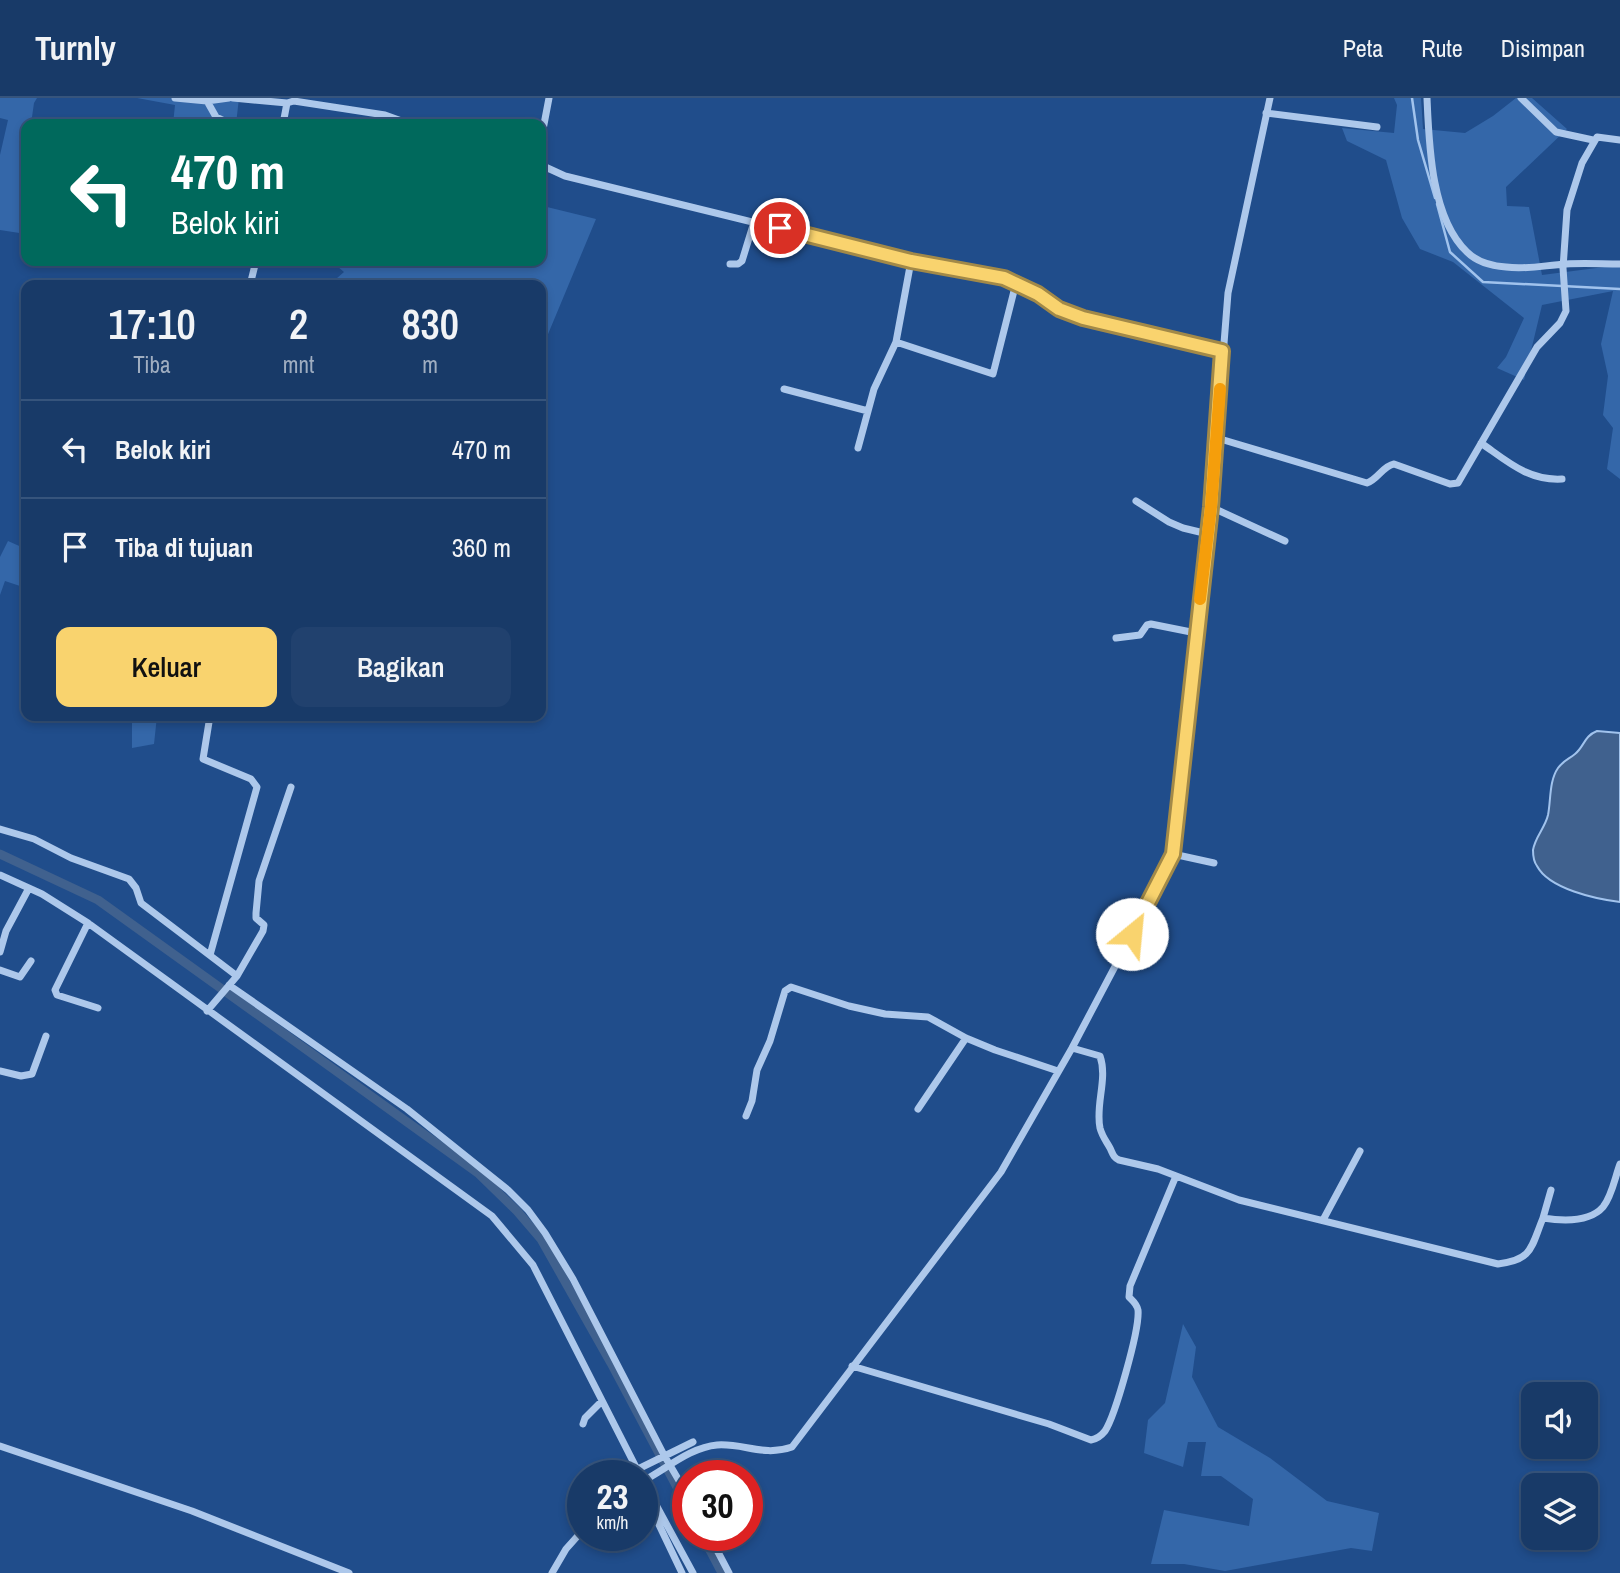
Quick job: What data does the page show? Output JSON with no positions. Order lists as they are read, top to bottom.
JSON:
{
  "page": {
    "header": "Turnly",
    "nav": ["Peta", "Rute", "Disimpan"],
    "turn": ["470 m", "Belok kiri"],
    "eta": [
      "17:10",
      "Tiba",
      "2",
      "mnt",
      "830",
      "m"
    ],
    "list": [
      {
        "name": "Belok kiri",
        "value": "470 m"
      },
      {
        "name": "Tiba di tujuan",
        "value": "360 m"
      }
    ],
    "buttons": ["Keluar", "Bagikan"],
    "speed": "23 km/h",
    "limit": "30"
  }
}
